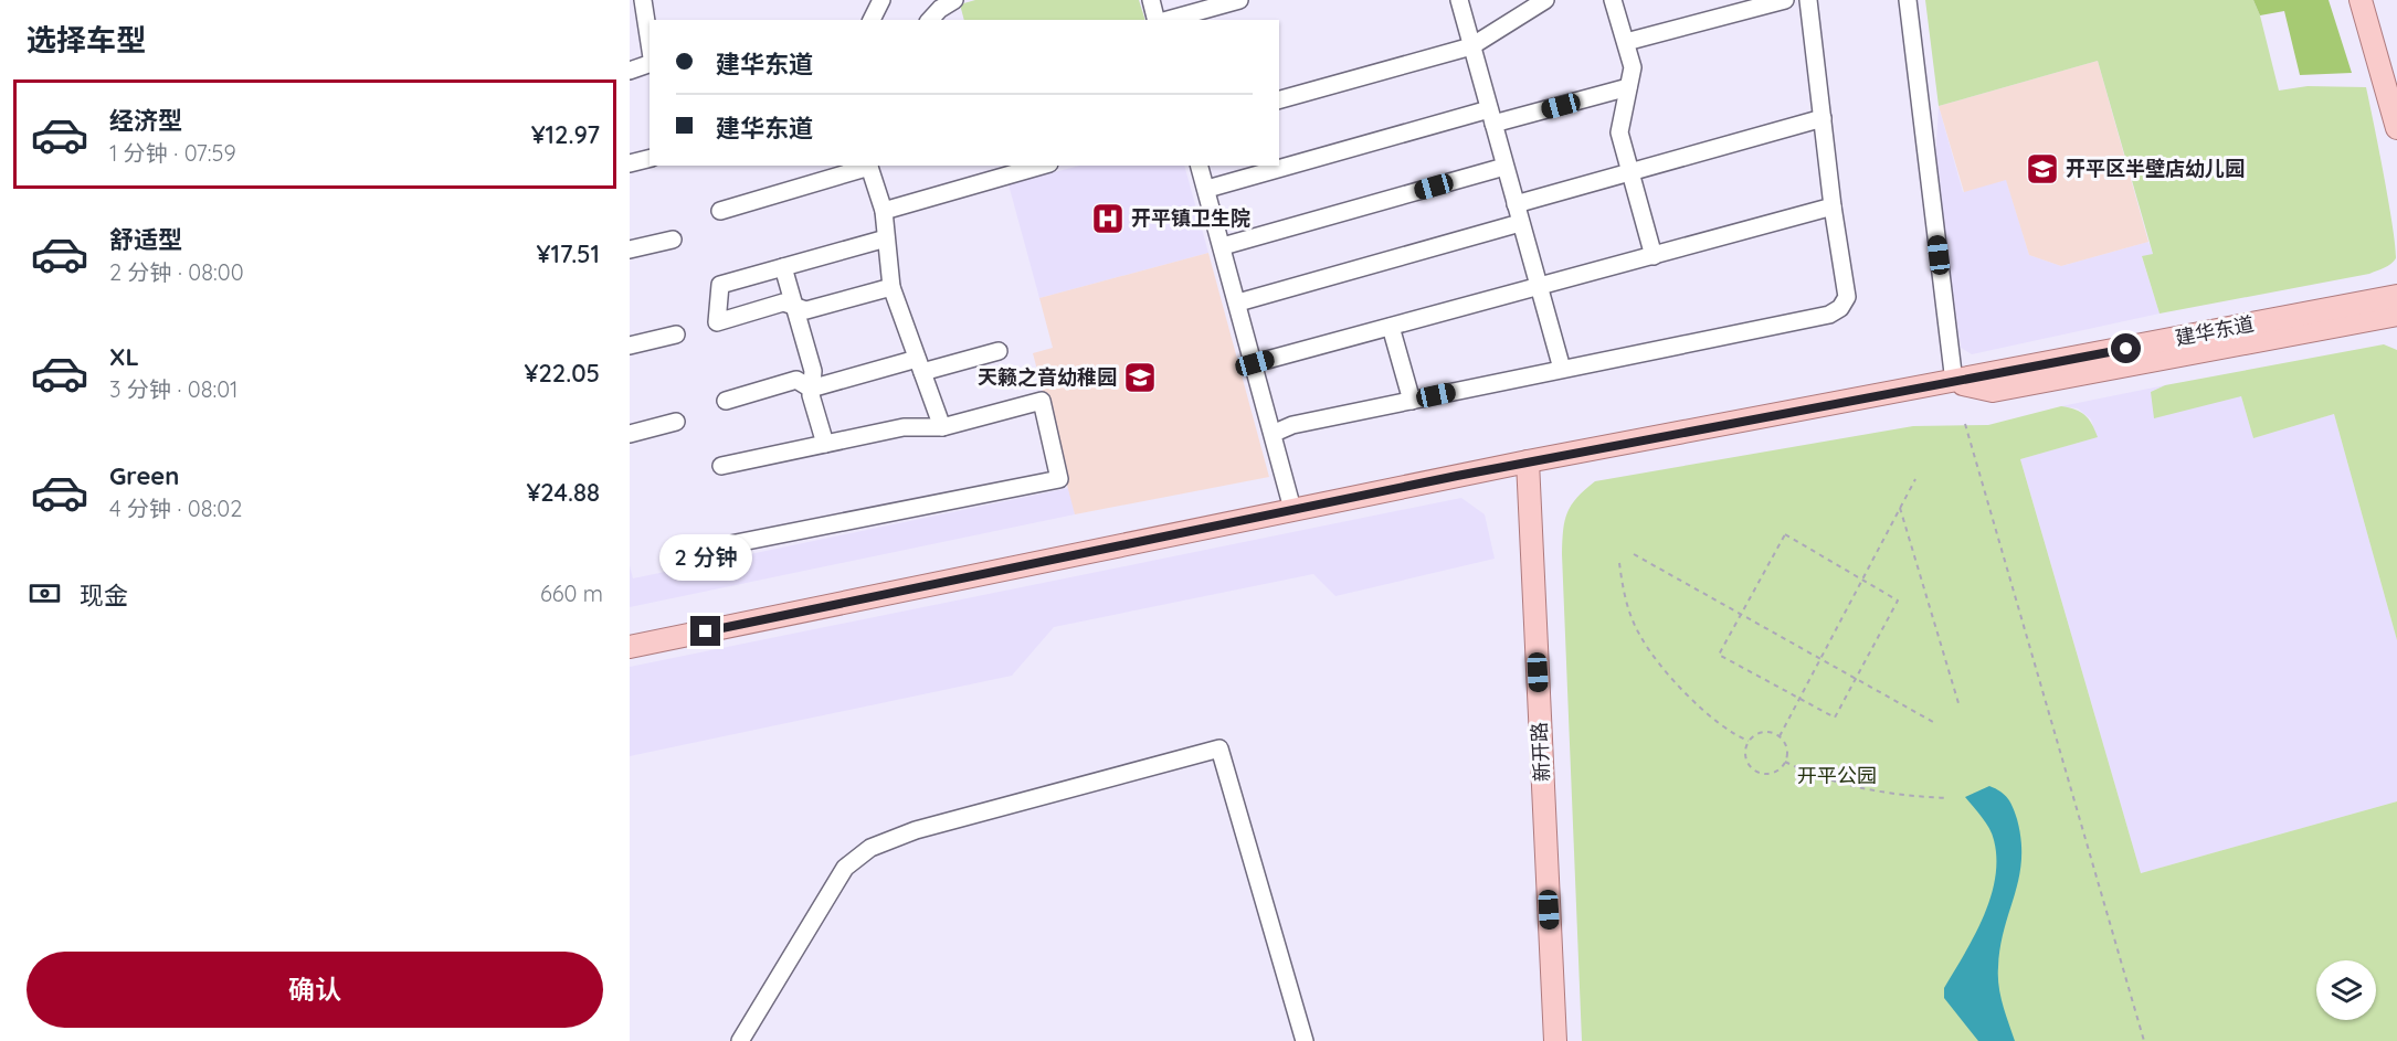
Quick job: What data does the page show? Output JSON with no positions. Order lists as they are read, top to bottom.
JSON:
{
  "streets": {
    "main road": ["建华东道", "新开路"]
  },
  "crossings": [
    ["建华东道", "新开路"]
  ],
  "parks": ["开平公园"],
  "places": {
    "school or university": ["开平区半壁店幼儿园", "天籁之音幼稚园"],
    "hospital": ["开平镇卫生院"]
  },
  "page": {
    "heading": "选择车型",
    "banner": ["建华东道", "建华东道"],
    "list": [
      {
        "name": "经济型",
        "note": "1 分钟 · 07:59",
        "value": "¥12.97"
      },
      {
        "name": "舒适型",
        "note": "2 分钟 · 08:00",
        "value": "¥17.51"
      },
      {
        "name": "XL",
        "note": "3 分钟 · 08:01",
        "value": "¥22.05"
      },
      {
        "name": "Green",
        "note": "4 分钟 · 08:02",
        "value": "¥24.88"
      }
    ],
    "bubble": "2 分钟",
    "pay": ["现金", "660 m"],
    "buttons": "确认"
  }
}
